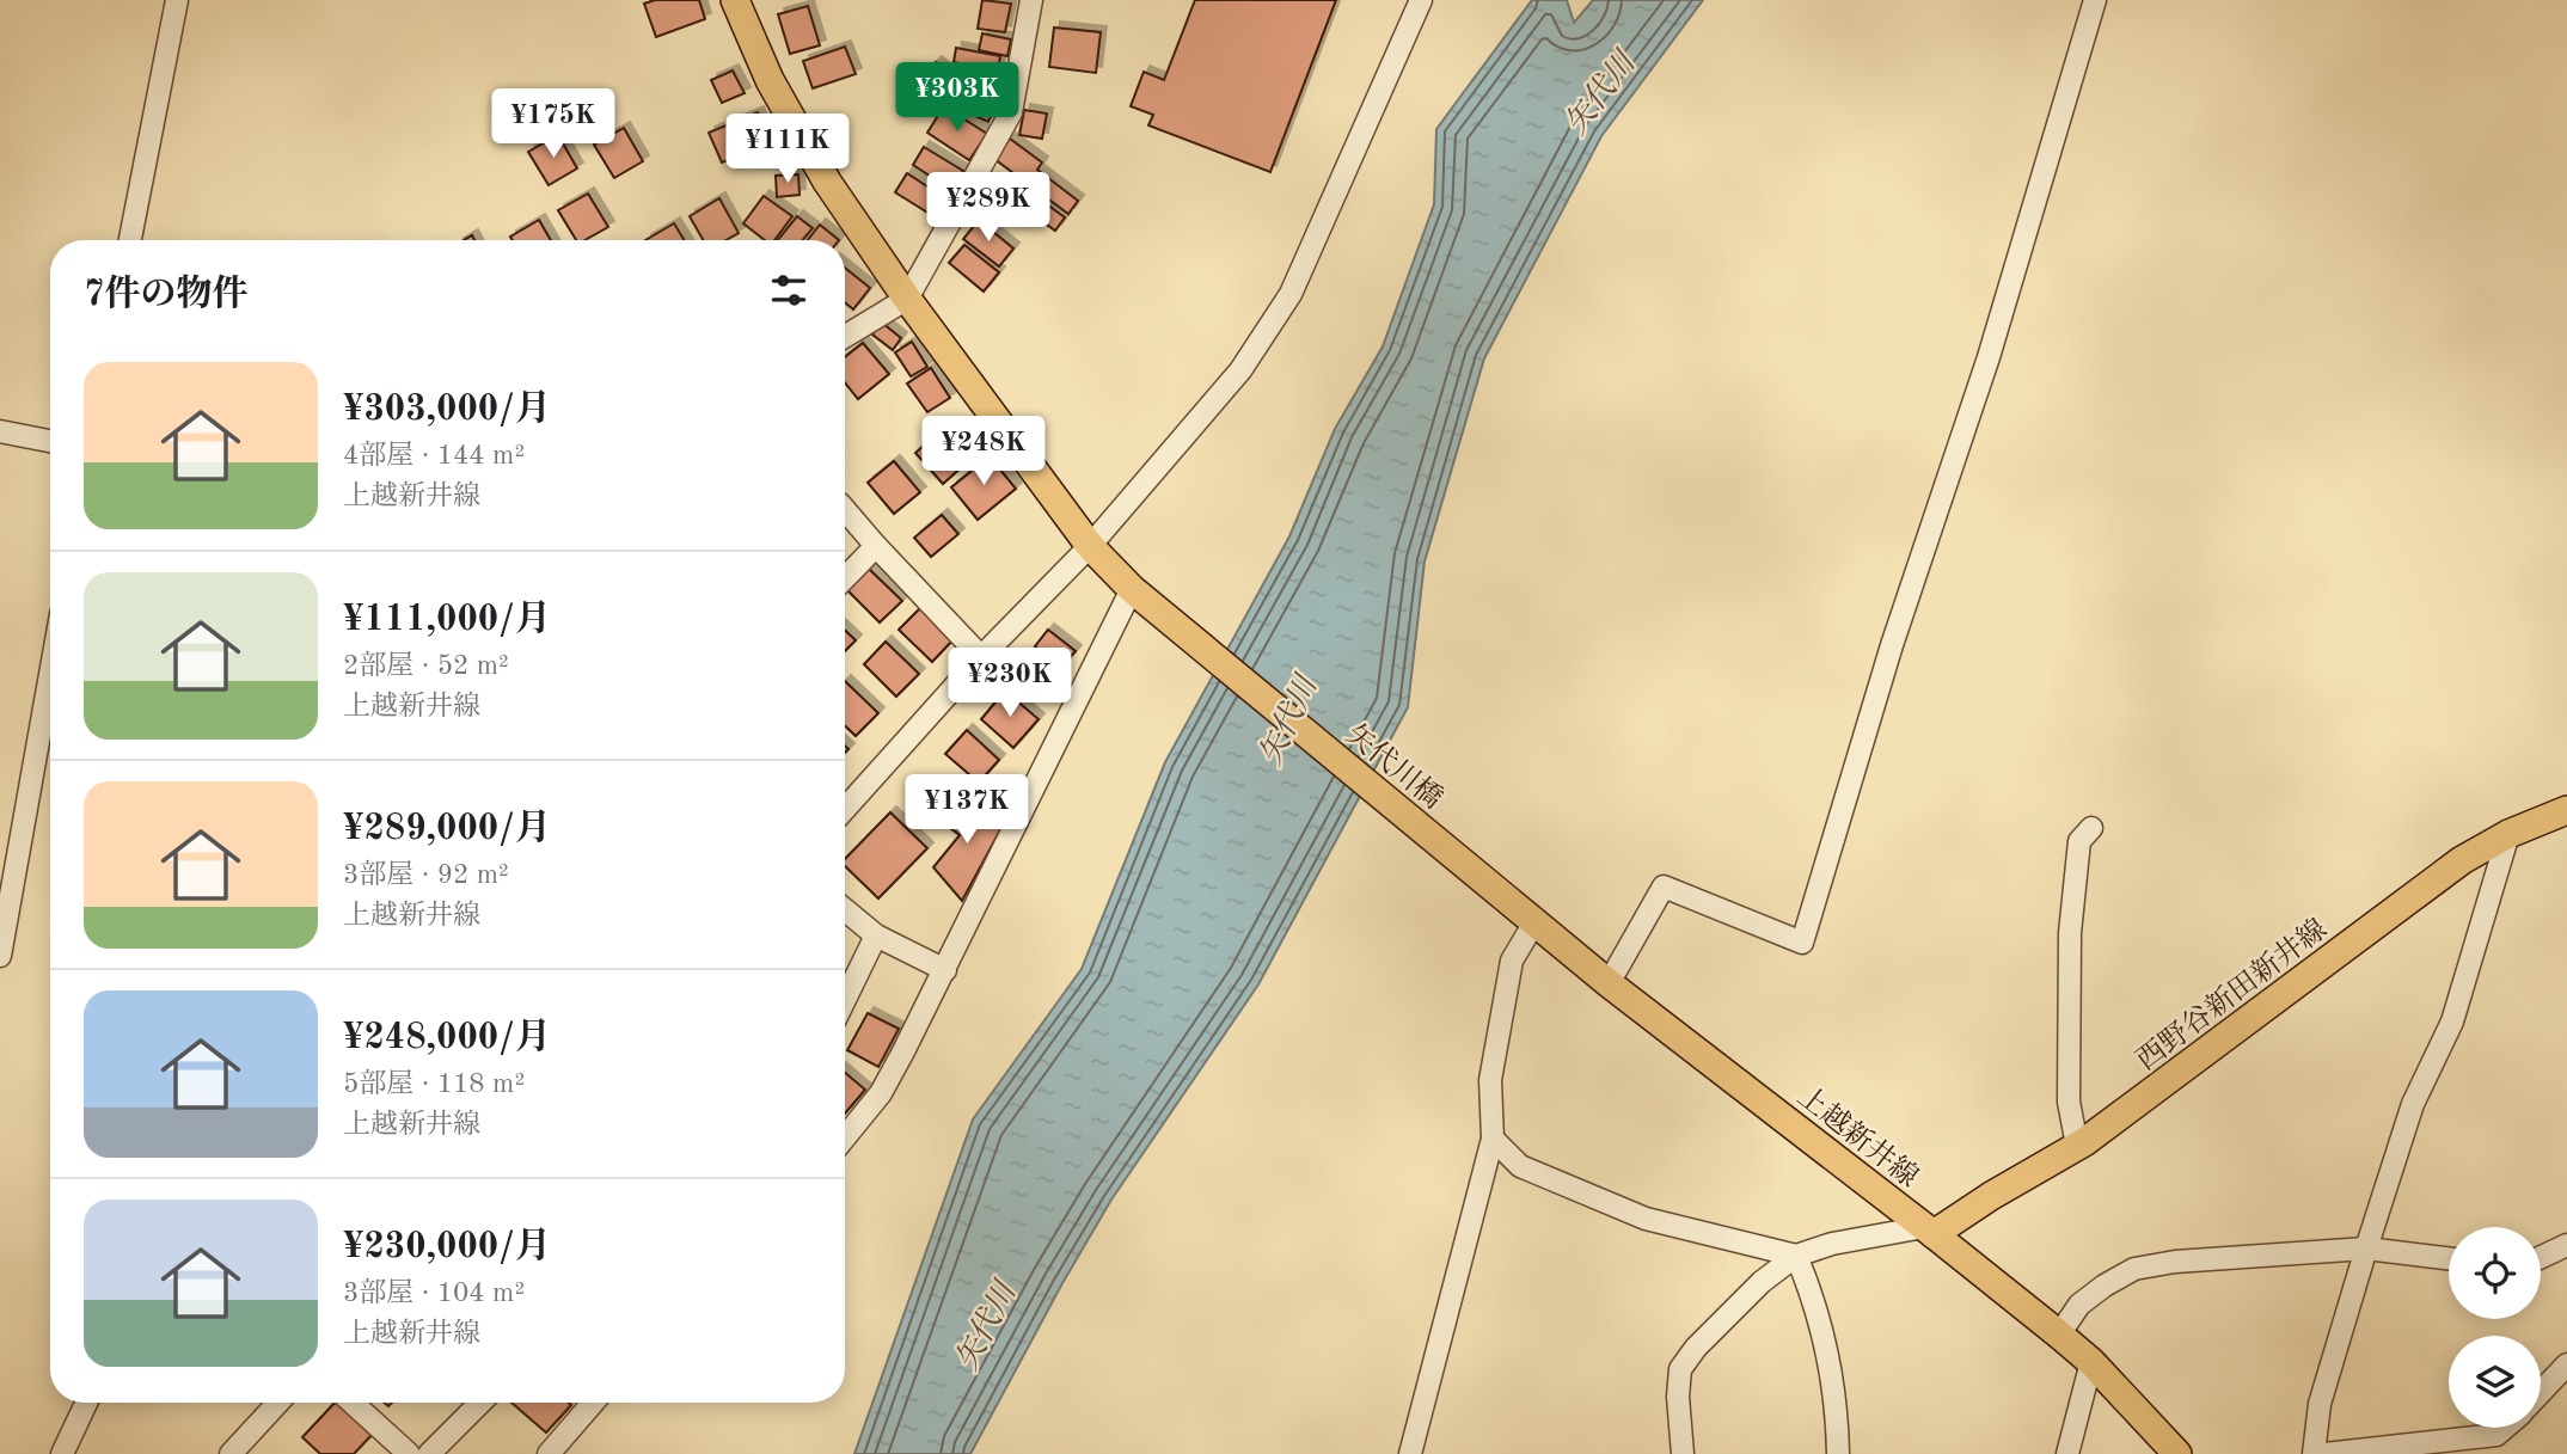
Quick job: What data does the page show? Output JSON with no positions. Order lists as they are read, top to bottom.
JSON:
{
  "streets": {
    "main road": ["矢代川橋", "西野谷新田新井線", "上越新井線"]
  },
  "crossings": [
    ["矢代川橋", "上越新井線"],
    ["西野谷新田新井線", "上越新井線"]
  ],
  "water": ["矢代川"],
  "page": {
    "price": [
      "¥303K",
      "¥175K",
      "¥111K",
      "¥289K",
      "¥248K",
      "¥230K",
      "¥137K"
    ],
    "heading": "7件の物件",
    "list": [
      {
        "name": "¥303,000/月",
        "note": "4部屋 · 144 m² · 上越新井線"
      },
      {
        "name": "¥111,000/月",
        "note": "2部屋 · 52 m² · 上越新井線"
      },
      {
        "name": "¥289,000/月",
        "note": "3部屋 · 92 m² · 上越新井線"
      },
      {
        "name": "¥248,000/月",
        "note": "5部屋 · 118 m² · 上越新井線"
      },
      {
        "name": "¥230,000/月",
        "note": "3部屋 · 104 m² · 上越新井線"
      }
    ]
  }
}
